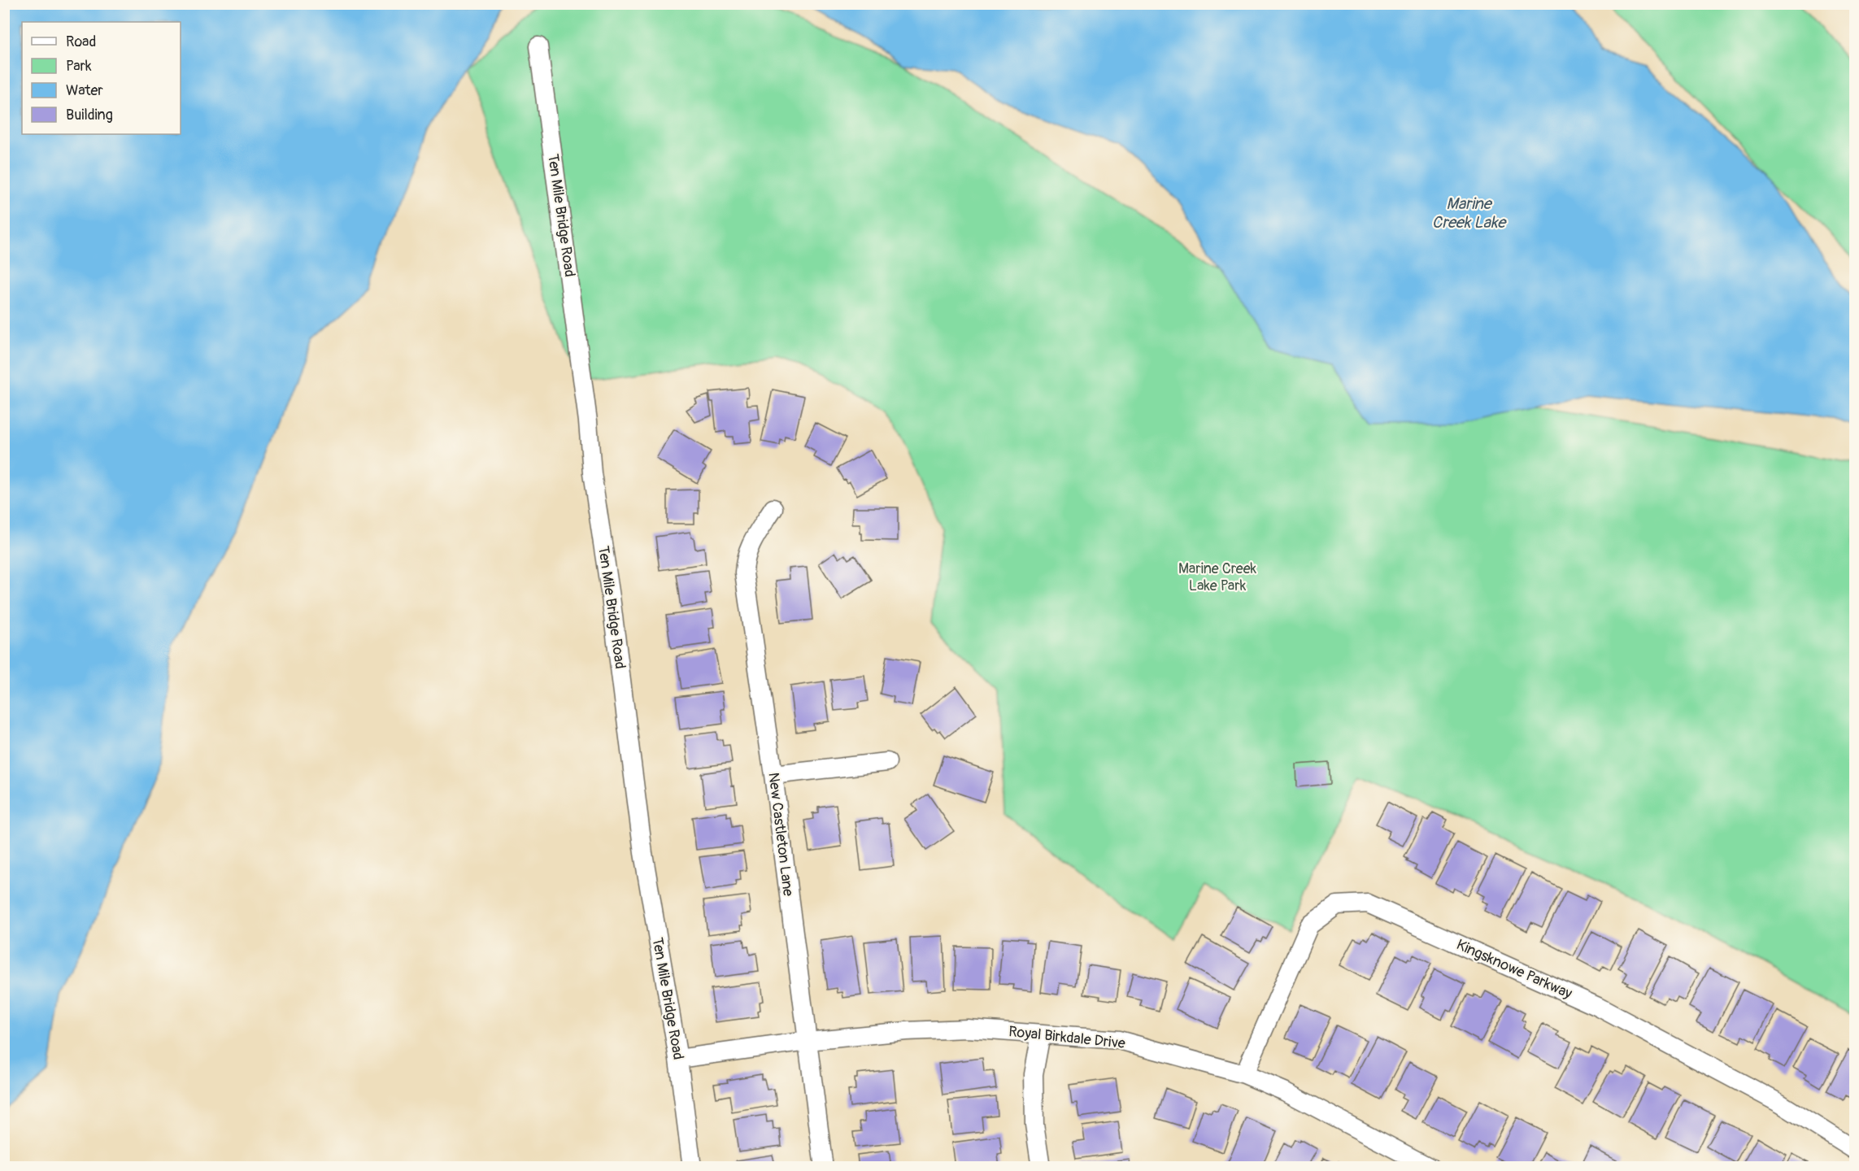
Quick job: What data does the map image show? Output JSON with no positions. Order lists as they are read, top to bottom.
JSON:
{
  "streets": {
    "street": [
      "Ten Mile Bridge Road",
      "New Castleton Lane",
      "Kingsknowe Parkway",
      "Royal Birkdale Drive"
    ]
  },
  "crossings": [
    ["Ten Mile Bridge Road", "Royal Birkdale Drive"],
    ["New Castleton Lane", "Royal Birkdale Drive"],
    ["Kingsknowe Parkway", "Royal Birkdale Drive"]
  ],
  "water": ["Marine Creek Lake"],
  "parks": ["Marine Creek Lake Park"],
  "legend": [
    "Road",
    "Park",
    "Water",
    "Building"
  ]
}
